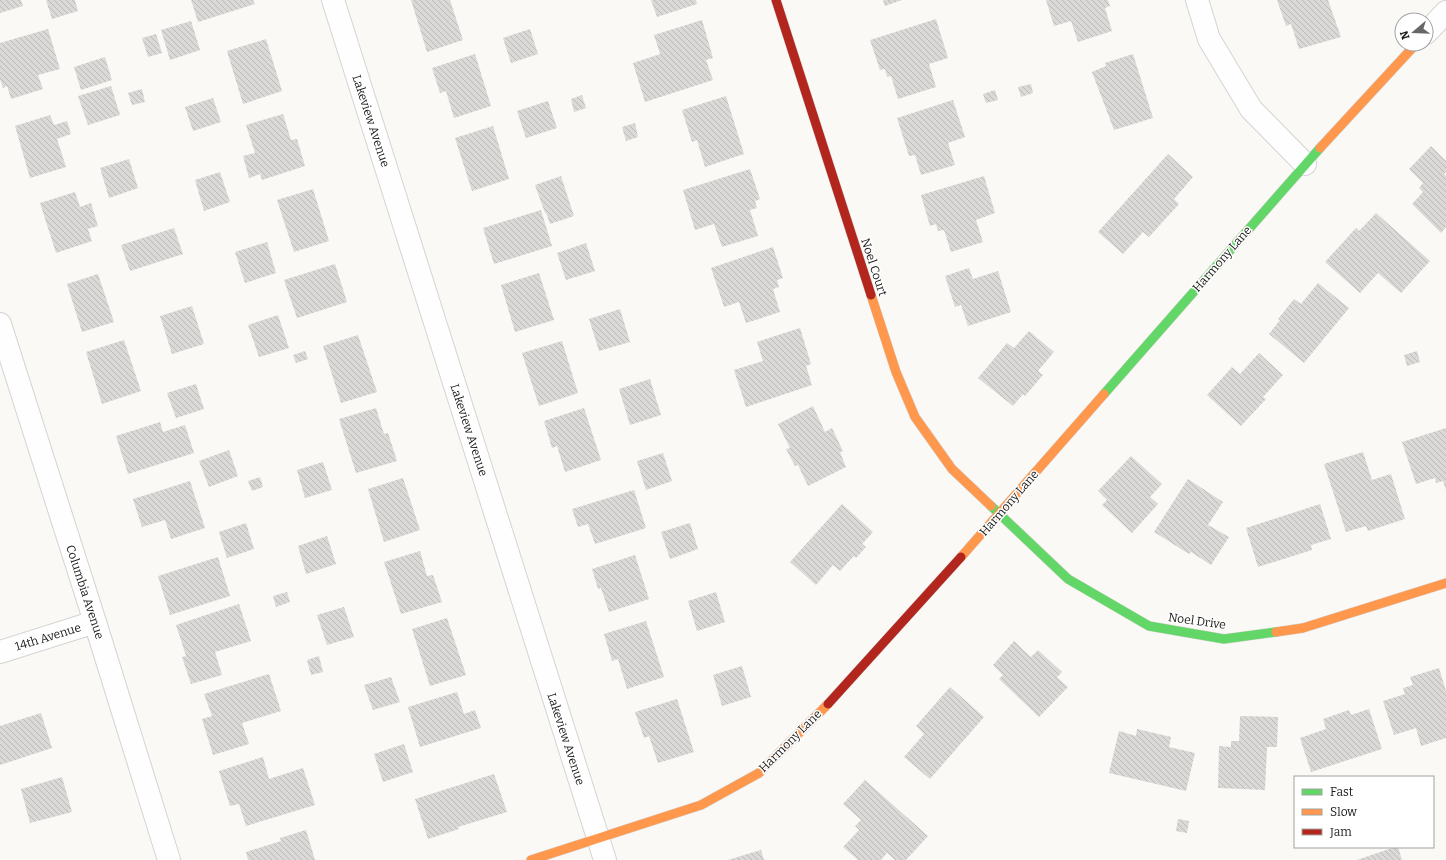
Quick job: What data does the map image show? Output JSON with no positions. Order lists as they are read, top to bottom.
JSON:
{
  "streets": {
    "street": [
      "Lakeview Avenue",
      "Harmony Lane",
      "Noel Court",
      "Columbia Avenue",
      "Noel Drive",
      "14th Avenue"
    ]
  },
  "crossings": [
    ["Lakeview Avenue", "Harmony Lane"],
    ["Harmony Lane", "Noel Court"],
    ["Harmony Lane", "Noel Drive"],
    ["Noel Court", "Noel Drive"],
    ["Columbia Avenue", "14th Avenue"]
  ],
  "legend": ["Fast", "Slow", "Jam"],
  "north": "left"
}
